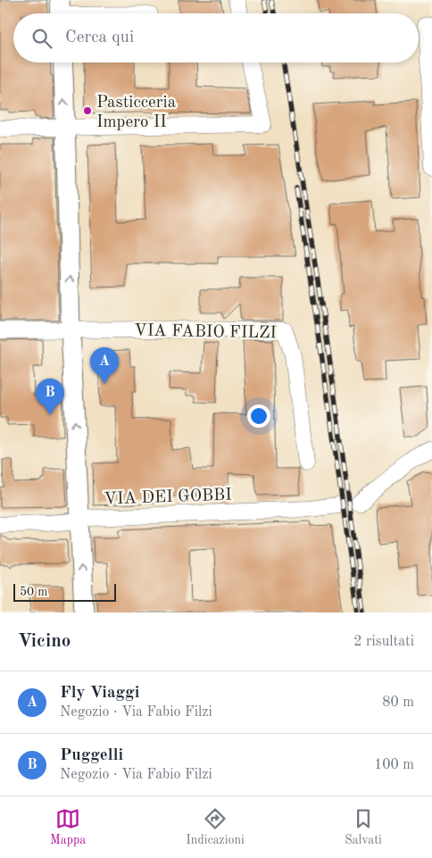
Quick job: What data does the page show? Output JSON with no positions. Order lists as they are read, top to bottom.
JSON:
{
  "streets": {
    "street": ["VIA FABIO FILZI", "VIA DEI GOBBI"]
  },
  "places": ["Pasticceria Impero II"],
  "scale_bar": "50 m",
  "page": {
    "search": "Cerca qui",
    "pins": ["A", "B"],
    "scale": "50 m",
    "heading": ["Vicino", "2 risultati"],
    "list": [
      {
        "mark": "A",
        "name": "Fly Viaggi",
        "note": "Negozio · Via Fabio Filzi",
        "value": "80 m"
      },
      {
        "mark": "B",
        "name": "Puggelli",
        "note": "Negozio · Via Fabio Filzi",
        "value": "100 m"
      }
    ],
    "nav": ["Mappa", "Indicazioni", "Salvati"]
  }
}
